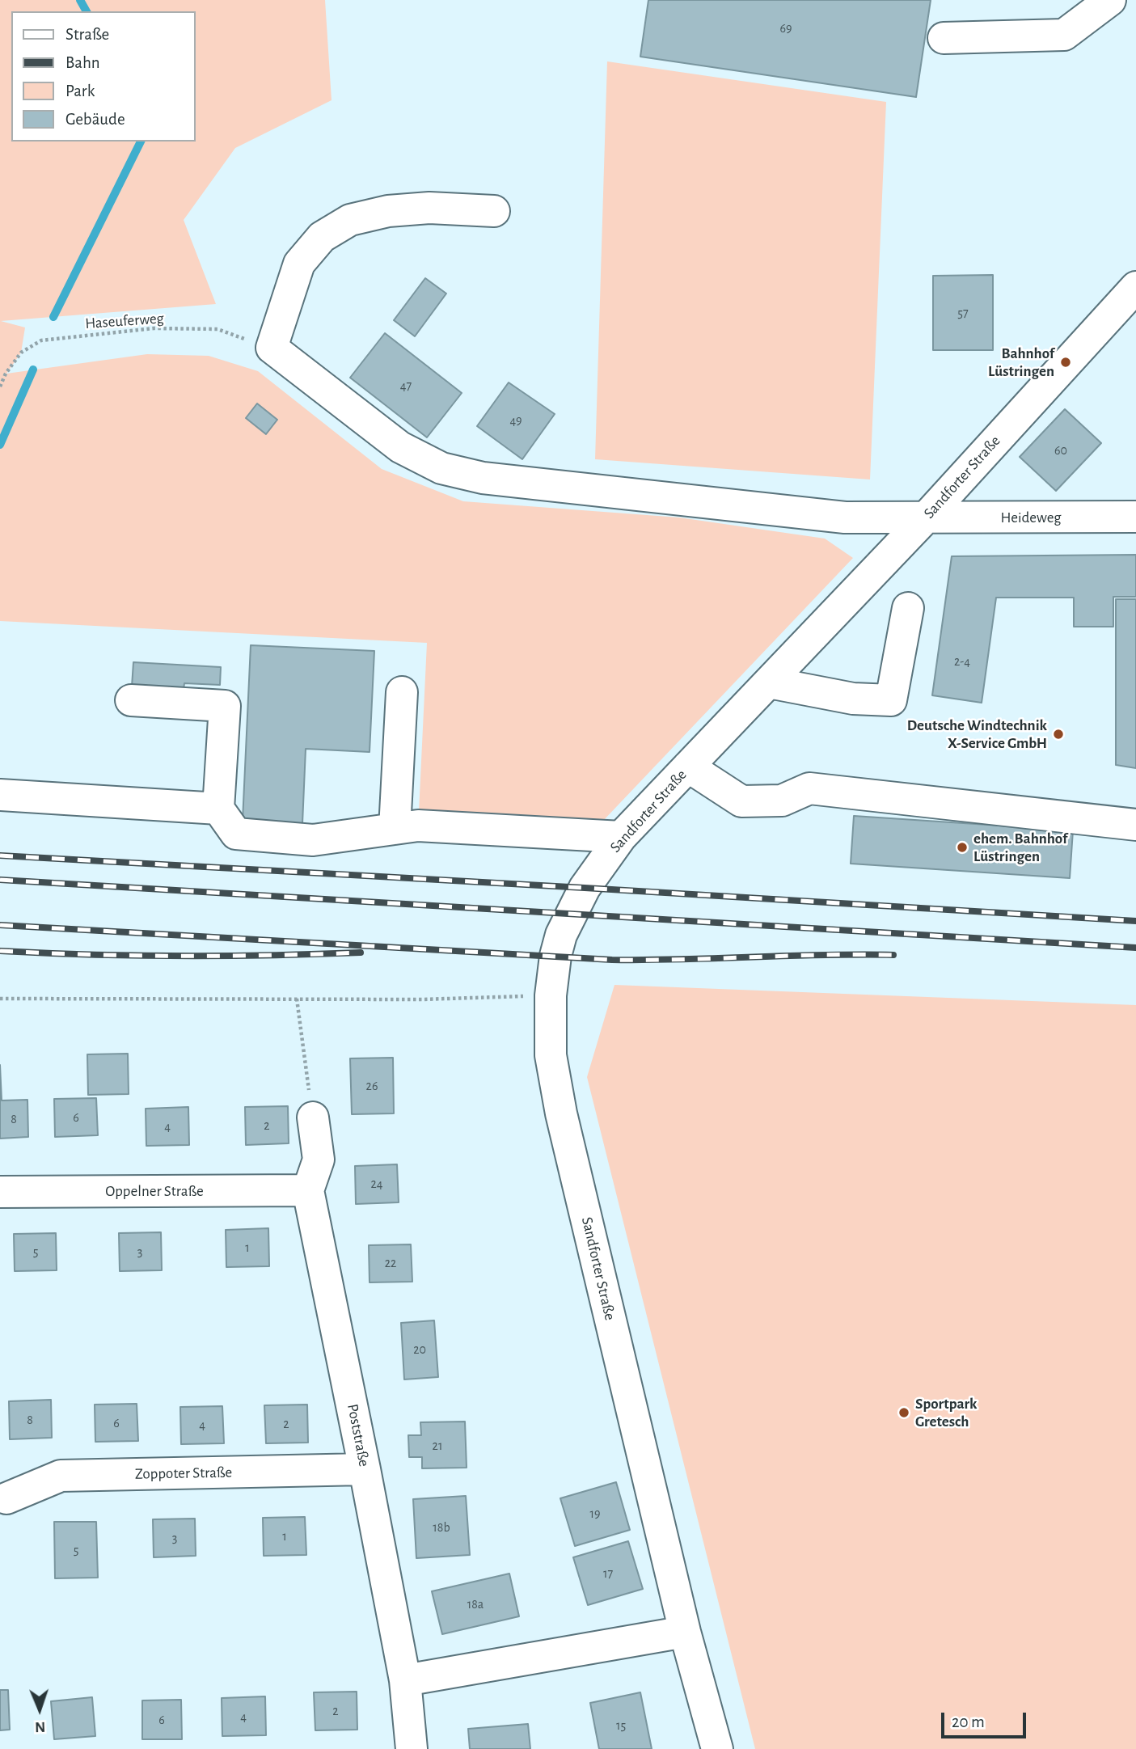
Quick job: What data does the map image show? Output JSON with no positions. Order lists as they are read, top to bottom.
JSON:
{
  "streets": {
    "street": [
      "Sandforter Straße",
      "Heideweg",
      "Oppelner Straße",
      "Poststraße",
      "Zoppoter Straße"
    ],
    "path": ["Haseuferweg"]
  },
  "crossings": [
    ["Haseuferweg", "Heideweg"],
    ["Sandforter Straße", "Heideweg"],
    ["Oppelner Straße", "Poststraße"],
    ["Poststraße", "Zoppoter Straße"]
  ],
  "places": [
    "Bahnhof Lüstringen",
    "Deutsche Windtechnik X-Service GmbH",
    "ehem. Bahnhof Lüstringen",
    "Sportpark Gretesch"
  ],
  "house_numbers": [
    "69",
    "57",
    "47",
    "49",
    "60",
    "2-4",
    "26",
    "6",
    "8",
    "2",
    "4",
    "24",
    "1",
    "5",
    "3",
    "22",
    "20",
    "8",
    "6",
    "2",
    "4",
    "21",
    "19",
    "18b",
    "1",
    "3",
    "5",
    "17",
    "18a",
    "2",
    "4",
    "6",
    "15"
  ],
  "legend": [
    "Straße",
    "Bahn",
    "Park",
    "Gebäude"
  ],
  "scale_bar": "20 m",
  "north": "bottom"
}
